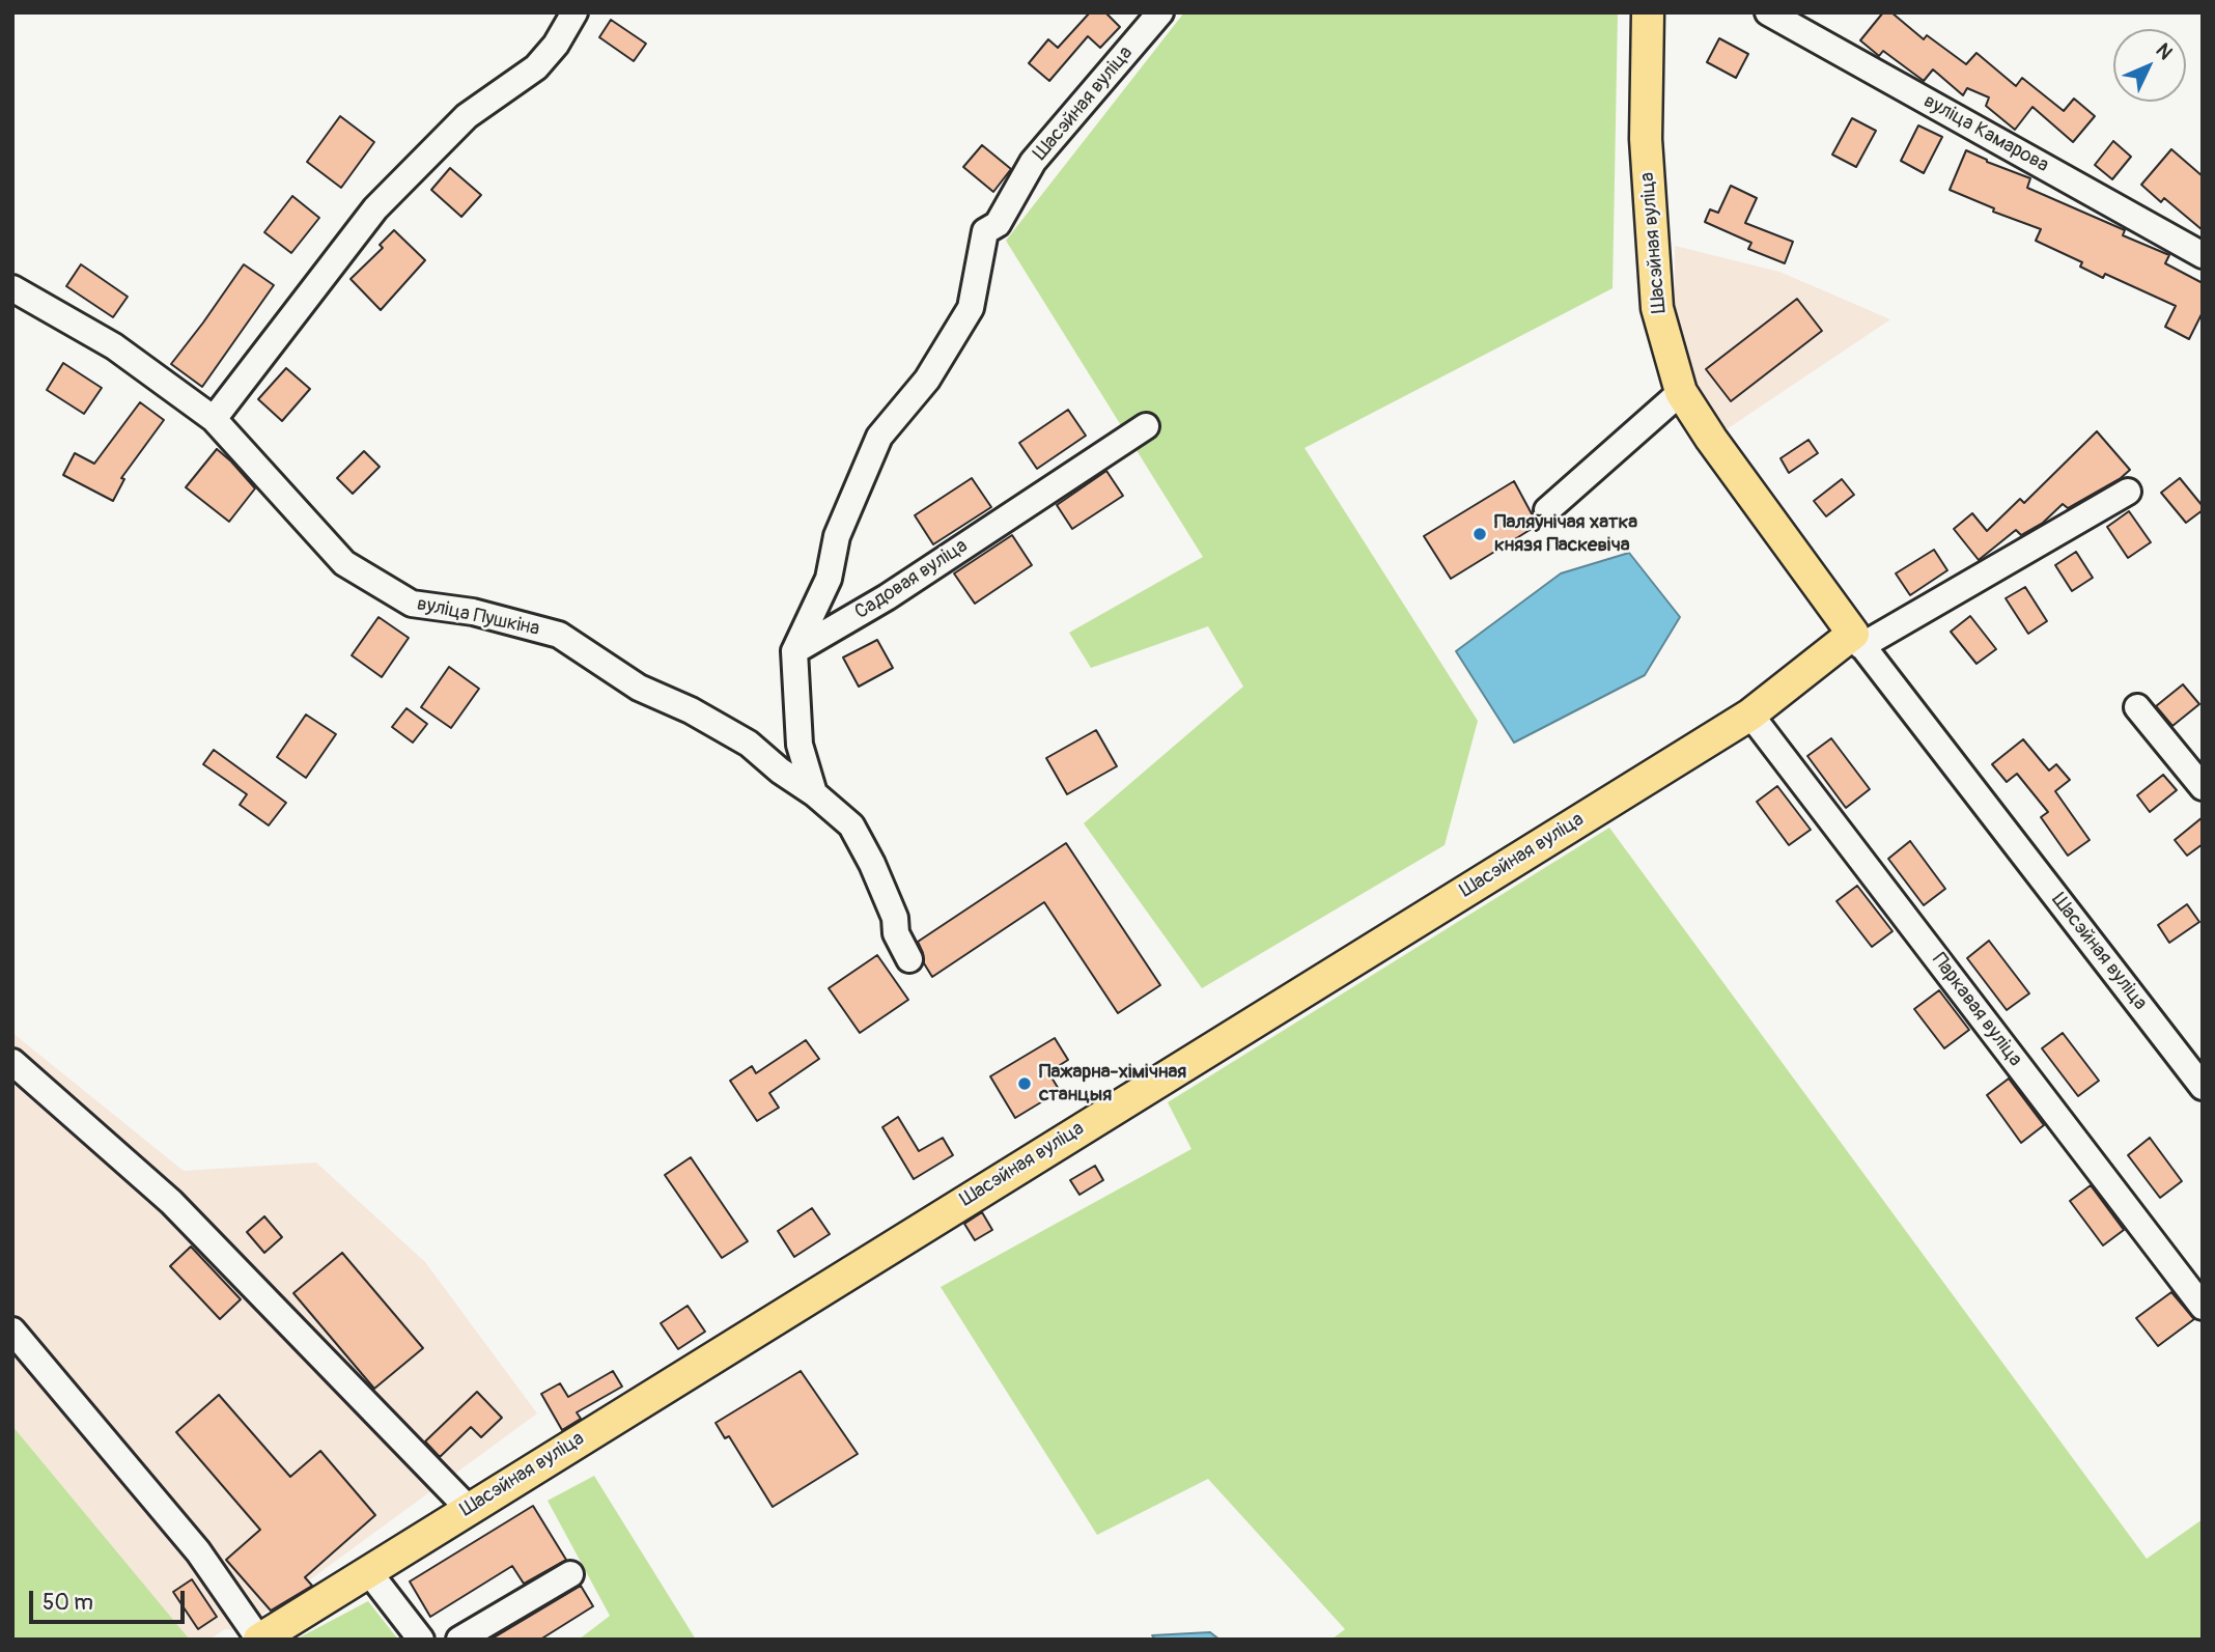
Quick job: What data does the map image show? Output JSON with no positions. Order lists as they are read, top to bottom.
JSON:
{
  "streets": {
    "main road": ["Шасэйная вуліца"],
    "street": [
      "вуліца Камарова",
      "Садовая вуліца",
      "вуліца Пушкіна",
      "Паркавая вуліца"
    ]
  },
  "crossings": [
    ["Шасэйная вуліца", "Садовая вуліца"],
    ["Шасэйная вуліца", "Паркавая вуліца"]
  ],
  "places": ["Паляўнічая хатка князя Паскевіча", "Пажарна-хімічная станцыя"],
  "scale_bar": "50 m",
  "north": "top right"
}
